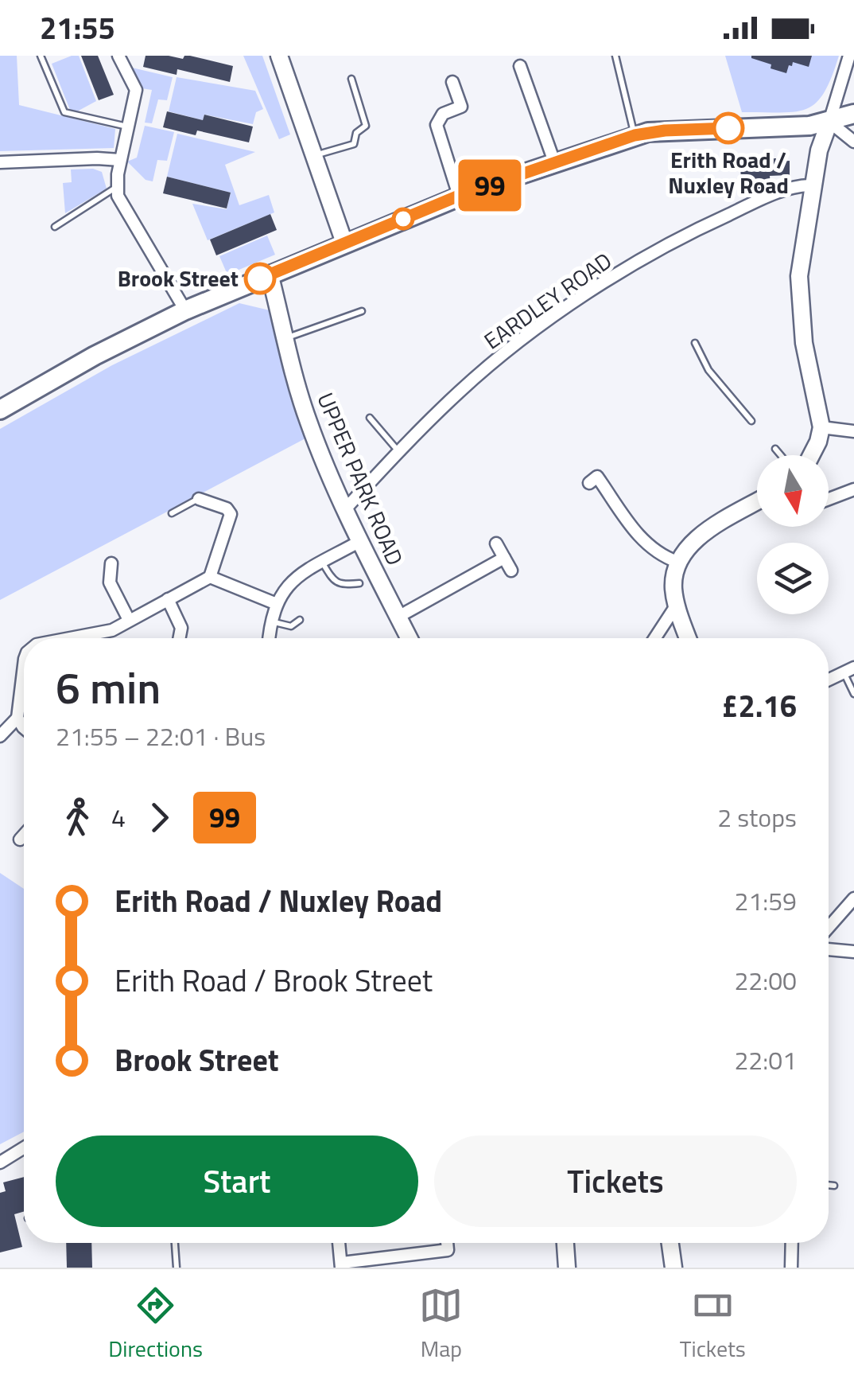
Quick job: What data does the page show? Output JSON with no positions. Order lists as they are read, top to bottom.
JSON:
{
  "streets": {
    "street": ["EARDLEY ROAD", "UPPER PARK ROAD"]
  },
  "crossings": [
    ["EARDLEY ROAD", "UPPER PARK ROAD"]
  ],
  "places": ["Erith Road / Nuxley Road", "Brook Street"],
  "lines": ["bus line 99"],
  "north": "bottom",
  "page": {
    "status": "21:55",
    "on_map": "99",
    "heading": ["6 min", "21:55 – 22:01 · Bus", "£2.16"],
    "legs": ["4", "99", "2 stops"],
    "list": [
      {
        "name": "Erith Road / Nuxley Road",
        "value": "21:59"
      },
      {
        "name": "Erith Road / Brook Street",
        "value": "22:00"
      },
      {
        "name": "Brook Street",
        "value": "22:01"
      }
    ],
    "buttons": ["Start", "Tickets"],
    "tabs": ["Directions", "Map", "Tickets"]
  }
}
